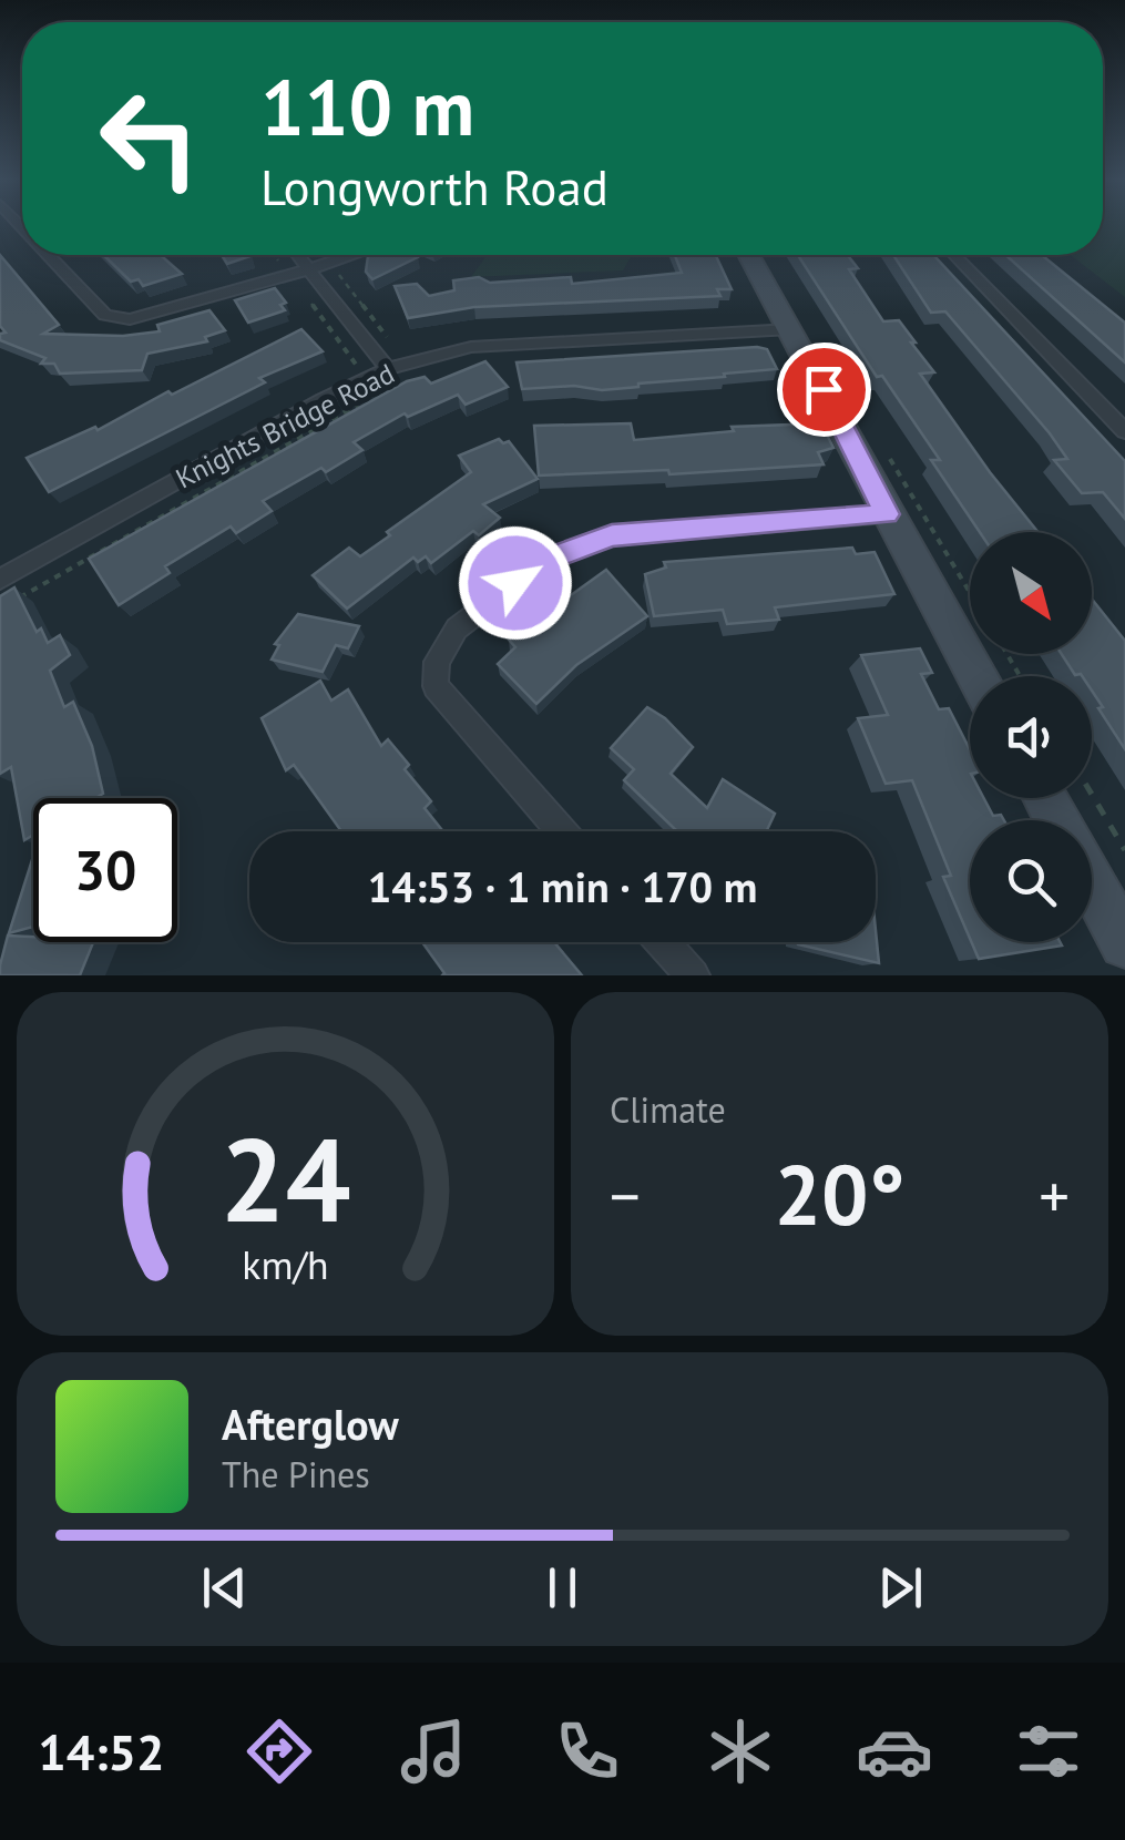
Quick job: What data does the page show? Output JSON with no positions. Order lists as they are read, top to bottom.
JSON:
{
  "streets": {
    "street": ["Knights Bridge Road"]
  },
  "north": "bottom right",
  "page": {
    "turn": ["110 m", "Longworth Road"],
    "limit": "30",
    "trip": "14:53 · 1 min · 170 m",
    "tile": "Climate",
    "heat": ["−", "20°", "+"],
    "song": ["Afterglow", "The Pines"],
    "tabs": "14:52",
    "gauge": ["24", "km/h"]
  }
}
